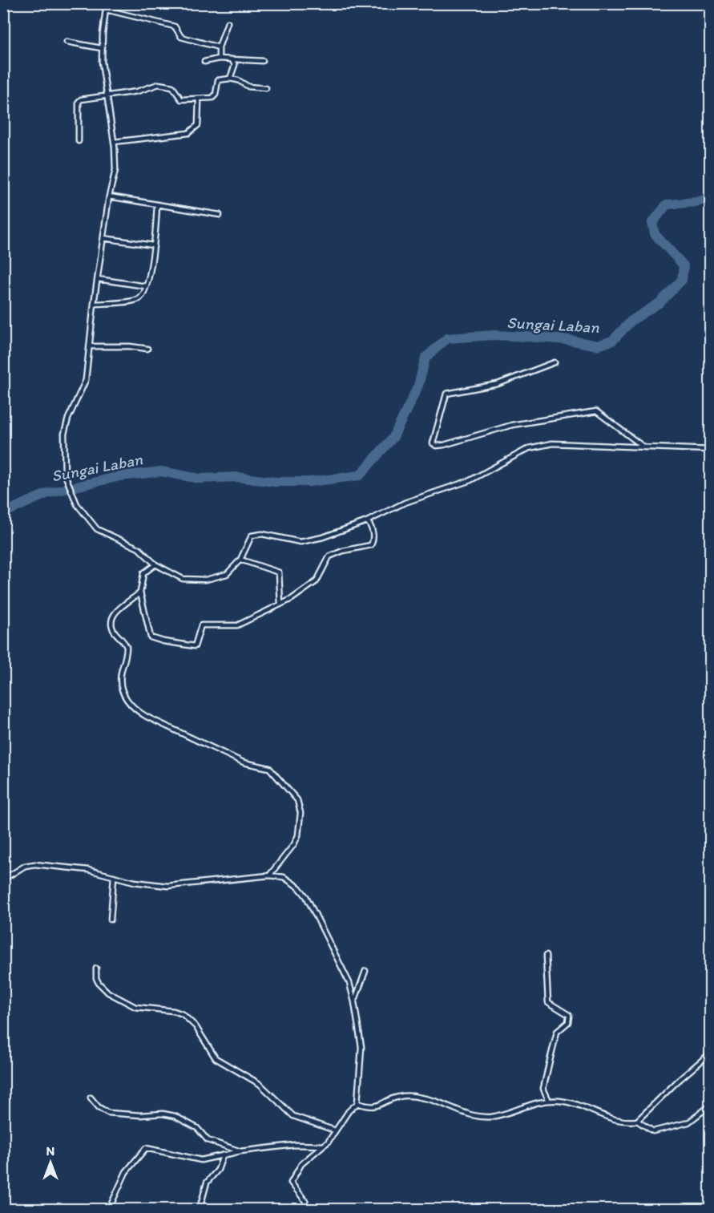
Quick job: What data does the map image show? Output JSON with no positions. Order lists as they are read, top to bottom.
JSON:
{
  "water": ["Sungai Laban"],
  "north": "top"
}
